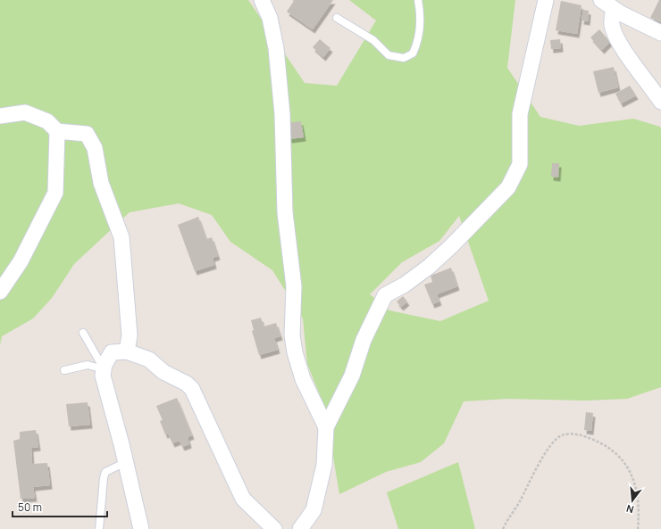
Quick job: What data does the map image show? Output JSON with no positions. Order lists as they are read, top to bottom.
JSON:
{
  "scale_bar": "50 m",
  "north": "bottom"
}
